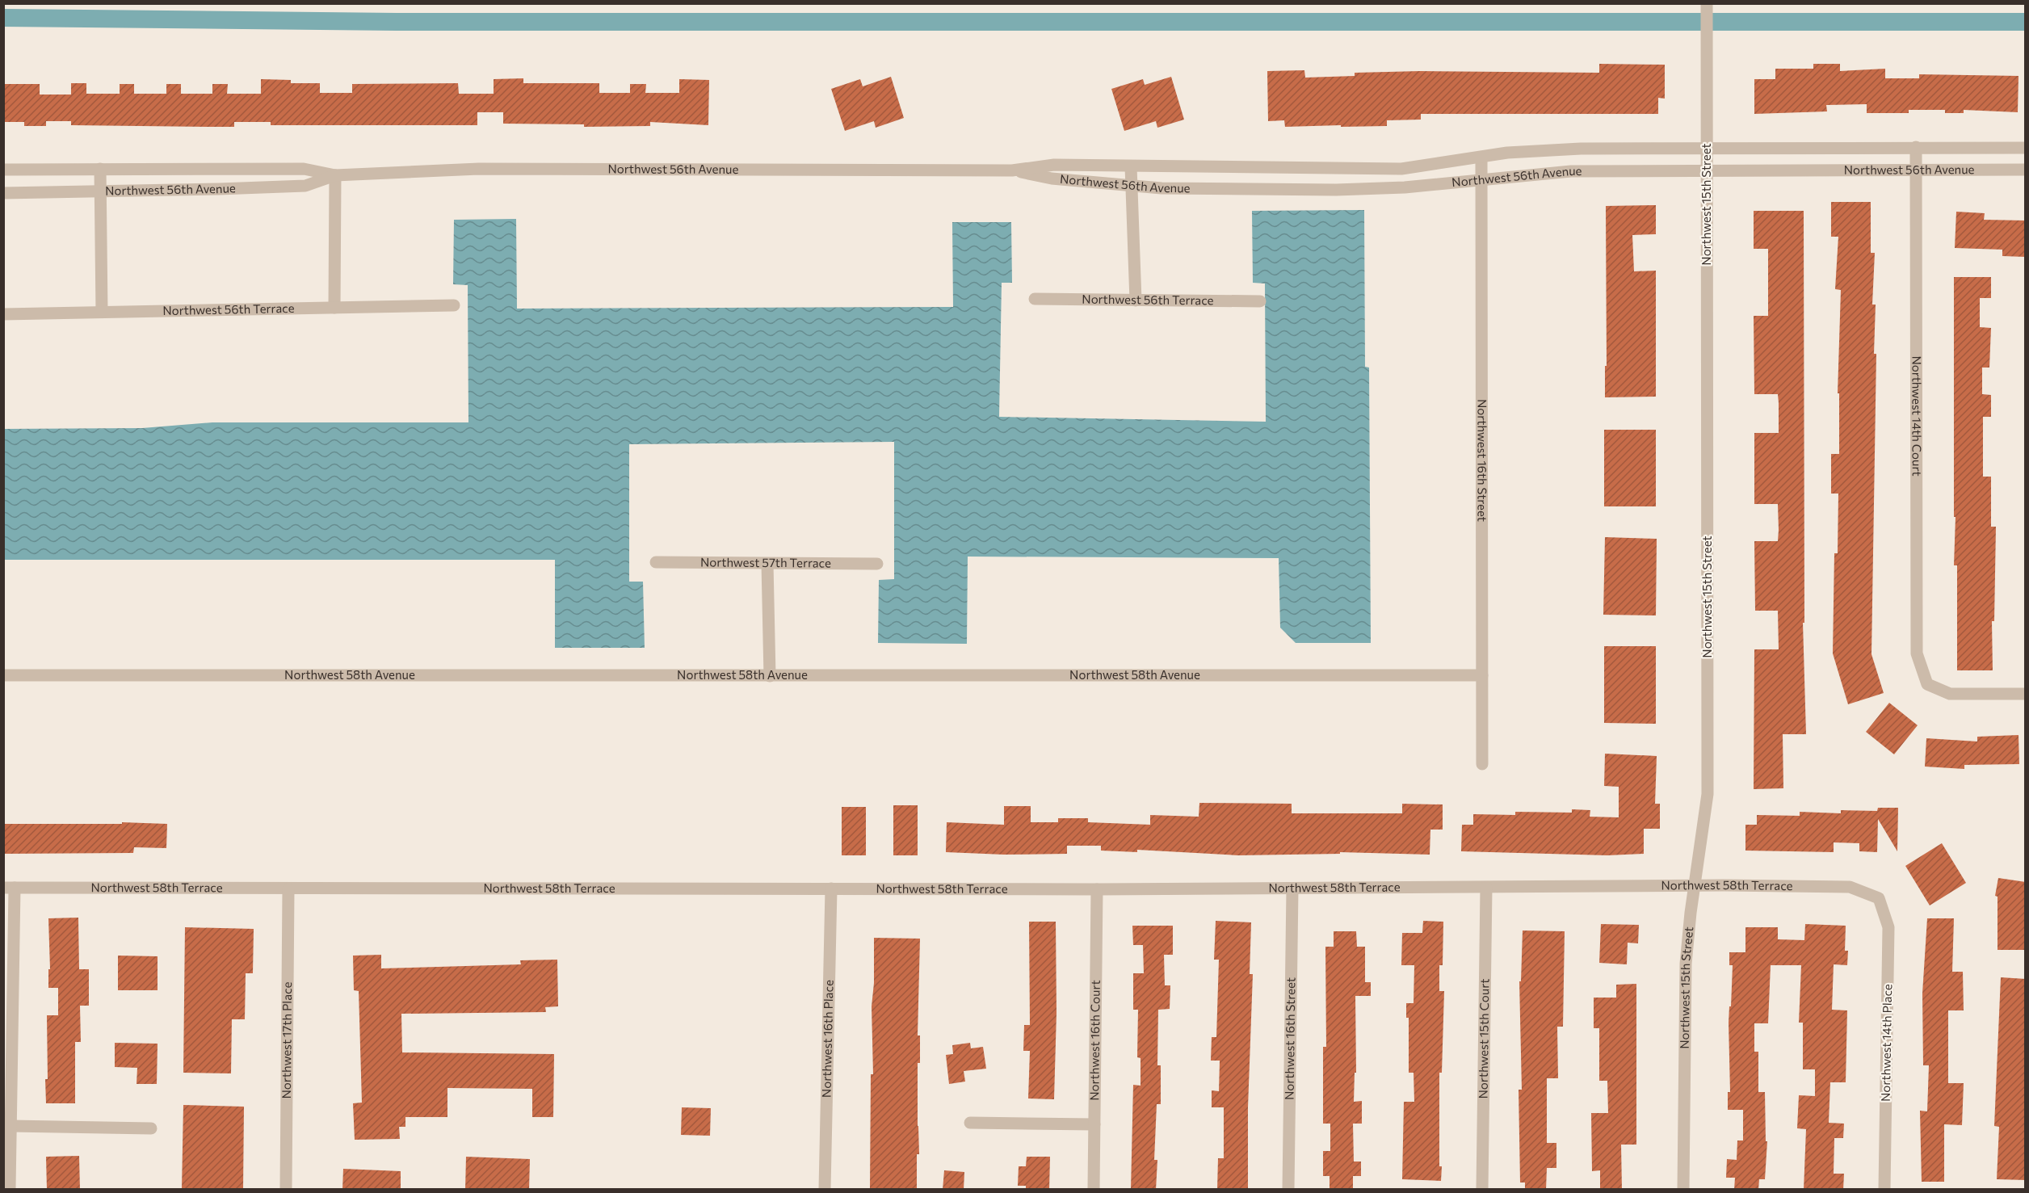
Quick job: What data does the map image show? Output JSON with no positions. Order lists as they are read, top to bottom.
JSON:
{
  "streets": {
    "street": [
      "Northwest 56th Avenue",
      "Northwest 15th Street",
      "Northwest 56th Terrace",
      "Northwest 14th Court",
      "Northwest 16th Street",
      "Northwest 57th Terrace",
      "Northwest 58th Avenue",
      "Northwest 58th Terrace",
      "Northwest 16th Place",
      "Northwest 15th Court",
      "Northwest 17th Place",
      "Northwest 16th Court",
      "Northwest 14th Place"
    ]
  },
  "crossings": [
    ["Northwest 56th Avenue", "Northwest 15th Street"],
    ["Northwest 56th Avenue", "Northwest 14th Court"],
    ["Northwest 56th Avenue", "Northwest 16th Street"],
    ["Northwest 15th Street", "Northwest 58th Terrace"],
    ["Northwest 16th Street", "Northwest 58th Avenue"],
    ["Northwest 16th Street", "Northwest 58th Terrace"],
    ["Northwest 58th Terrace", "Northwest 16th Place"],
    ["Northwest 58th Terrace", "Northwest 15th Court"],
    ["Northwest 58th Terrace", "Northwest 17th Place"],
    ["Northwest 58th Terrace", "Northwest 16th Court"],
    ["Northwest 58th Terrace", "Northwest 14th Place"]
  ]
}
